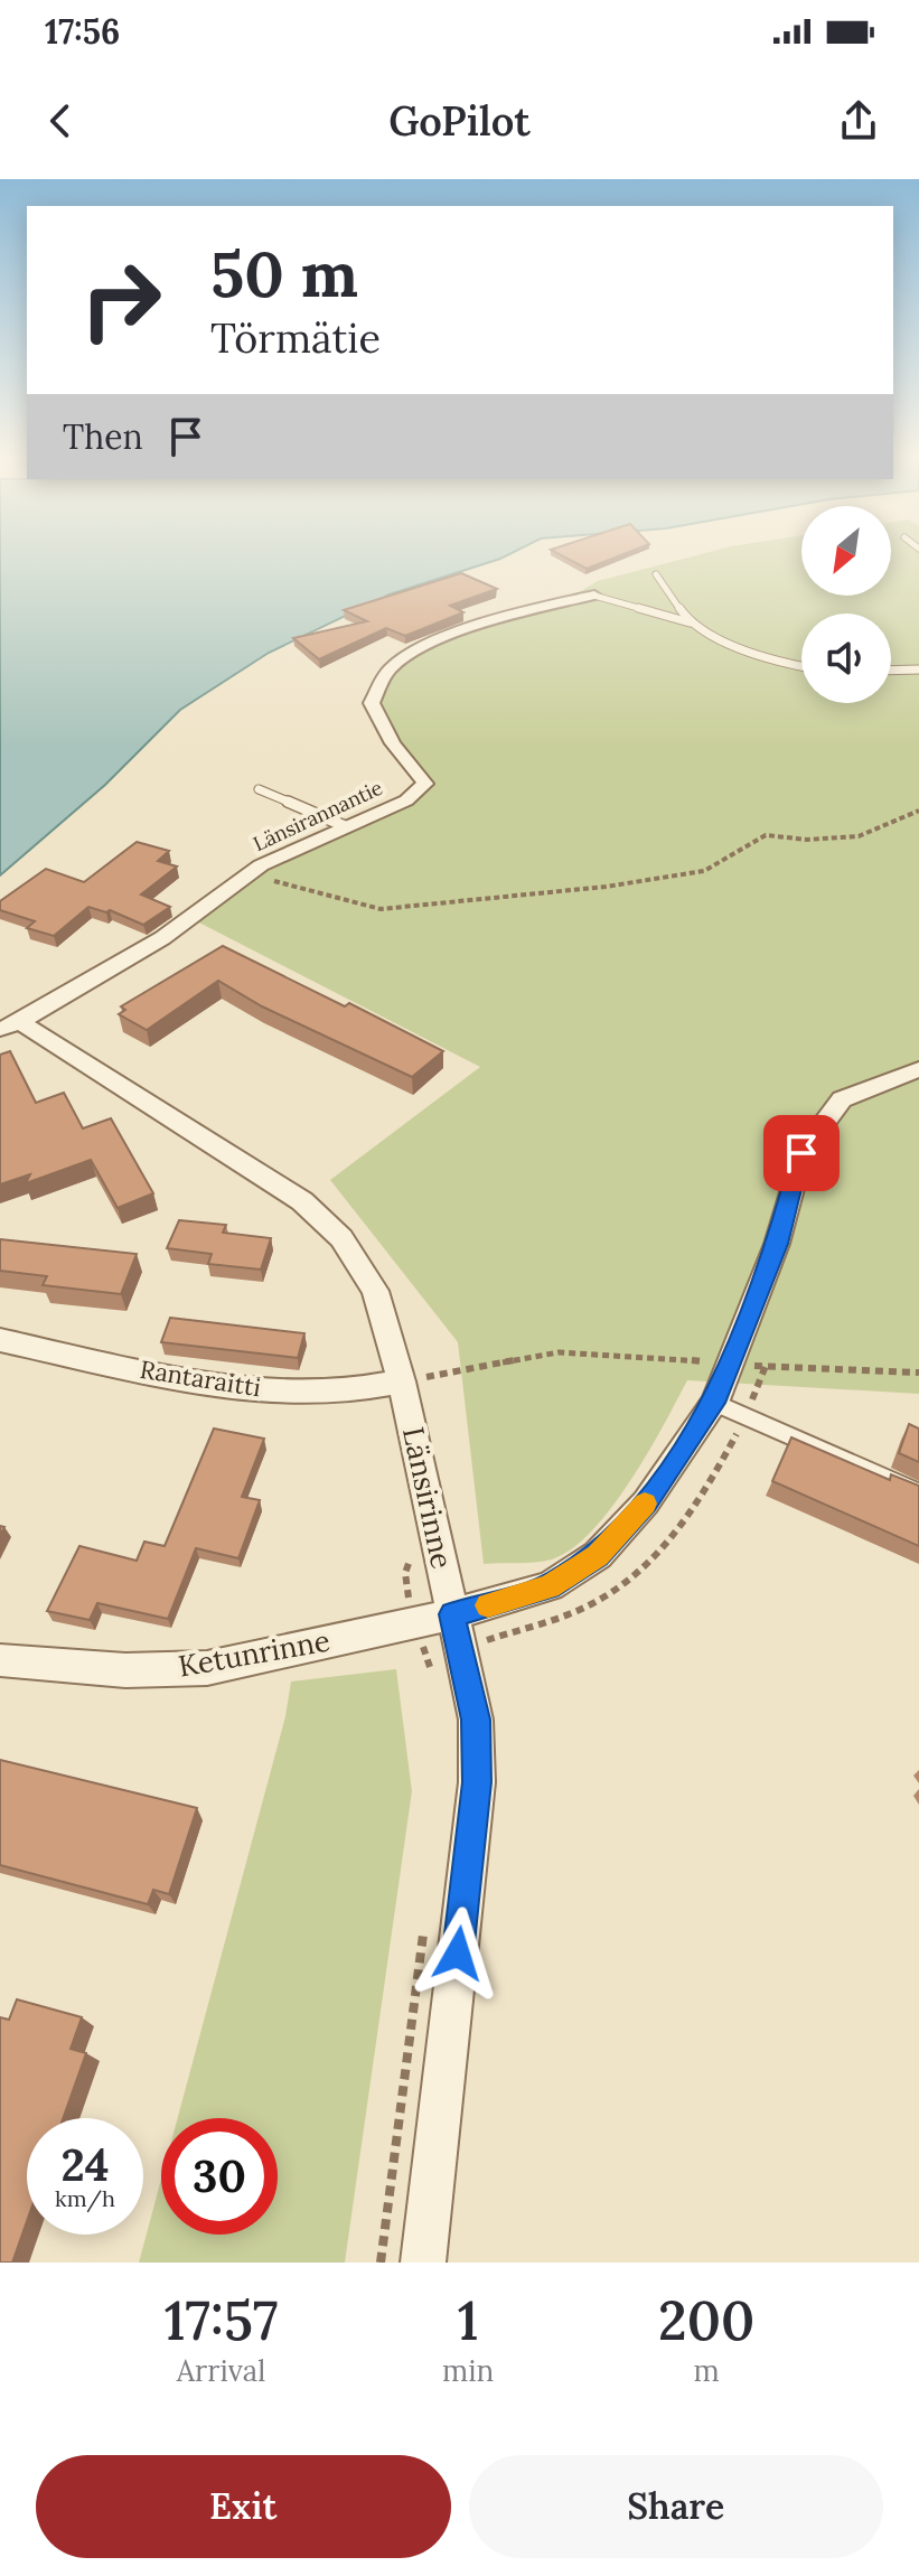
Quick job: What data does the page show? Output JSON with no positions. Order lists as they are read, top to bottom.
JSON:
{
  "streets": {
    "street": [
      "Länsirannantie",
      "Rantaraitti",
      "Länsirinne",
      "Ketunrinne"
    ]
  },
  "crossings": [
    ["Länsirannantie", "Länsirinne"],
    ["Rantaraitti", "Länsirinne"],
    ["Länsirinne", "Ketunrinne"]
  ],
  "north": "bottom left",
  "page": {
    "status": "17:56",
    "header": "GoPilot",
    "turn": ["50 m", "Törmätie"],
    "then": "Then",
    "speed": "24 km/h",
    "limit": "30",
    "eta": [
      "17:57",
      "Arrival",
      "1",
      "min",
      "200",
      "m"
    ],
    "buttons": ["Exit", "Share"]
  }
}
